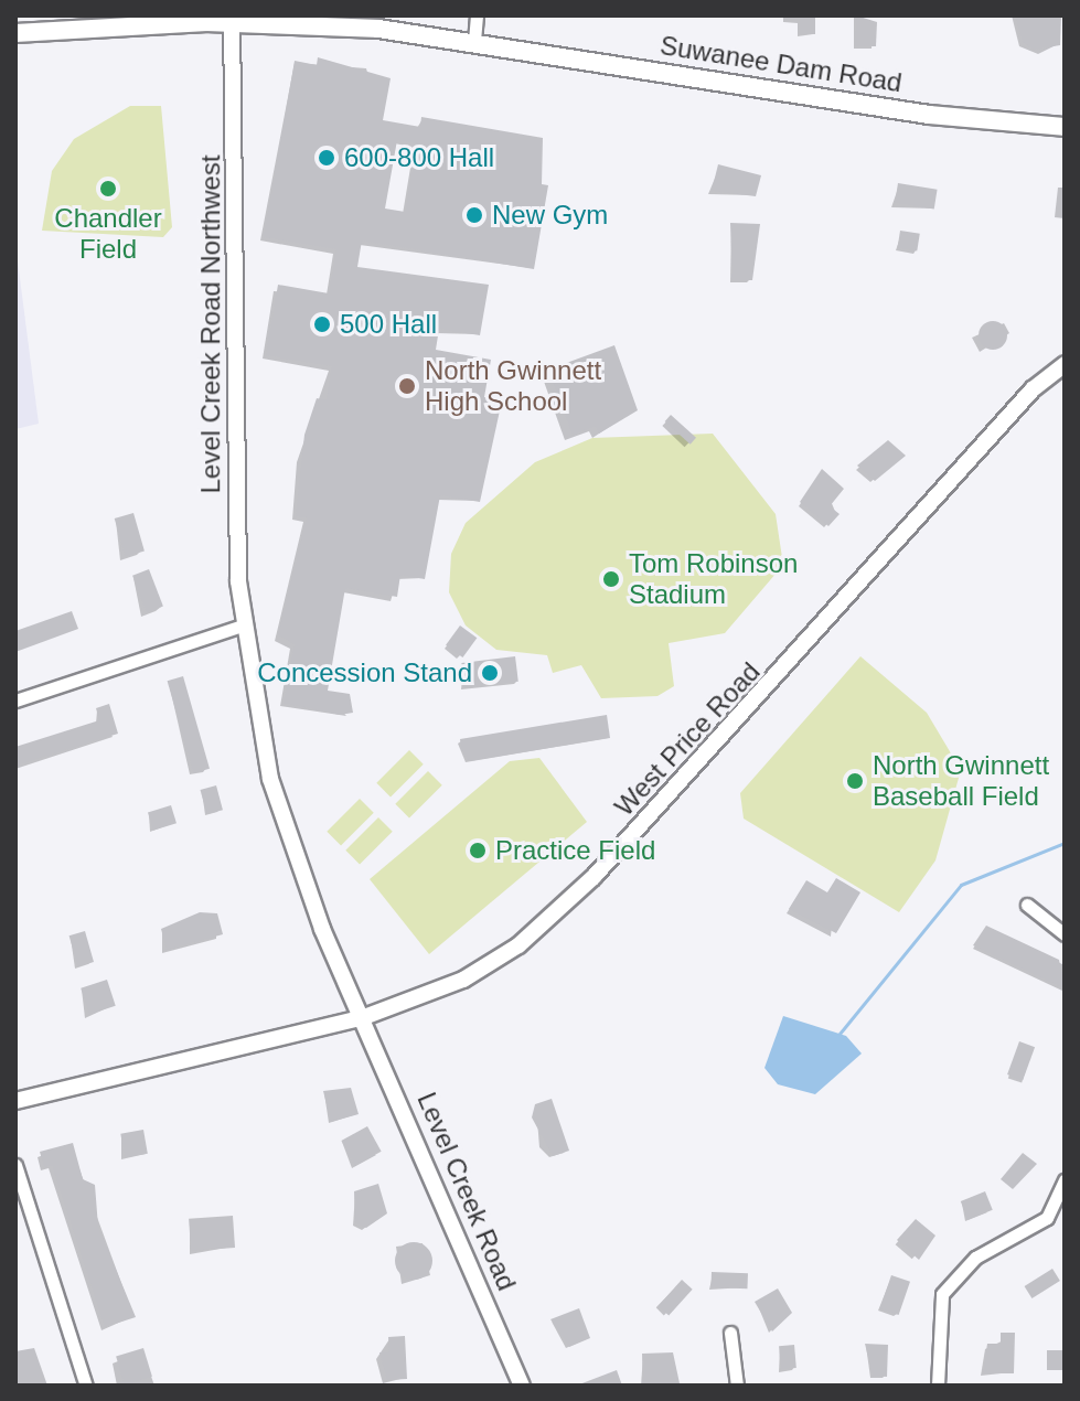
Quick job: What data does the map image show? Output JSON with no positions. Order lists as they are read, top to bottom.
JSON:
{
  "streets": {
    "main road": ["Suwanee Dam Road"],
    "street": ["Level Creek Road Northwest", "West Price Road", "Level Creek Road"]
  },
  "crossings": [
    ["Suwanee Dam Road", "Level Creek Road Northwest"],
    ["Level Creek Road Northwest", "West Price Road"],
    ["Level Creek Road Northwest", "Level Creek Road"],
    ["West Price Road", "Level Creek Road"]
  ],
  "places": [
    "600-800 Hall",
    "Chandler Field",
    "New Gym",
    "500 Hall",
    "North Gwinnett High School",
    "Tom Robinson Stadium",
    "Concession Stand",
    "North Gwinnett Baseball Field",
    "Practice Field"
  ]
}
